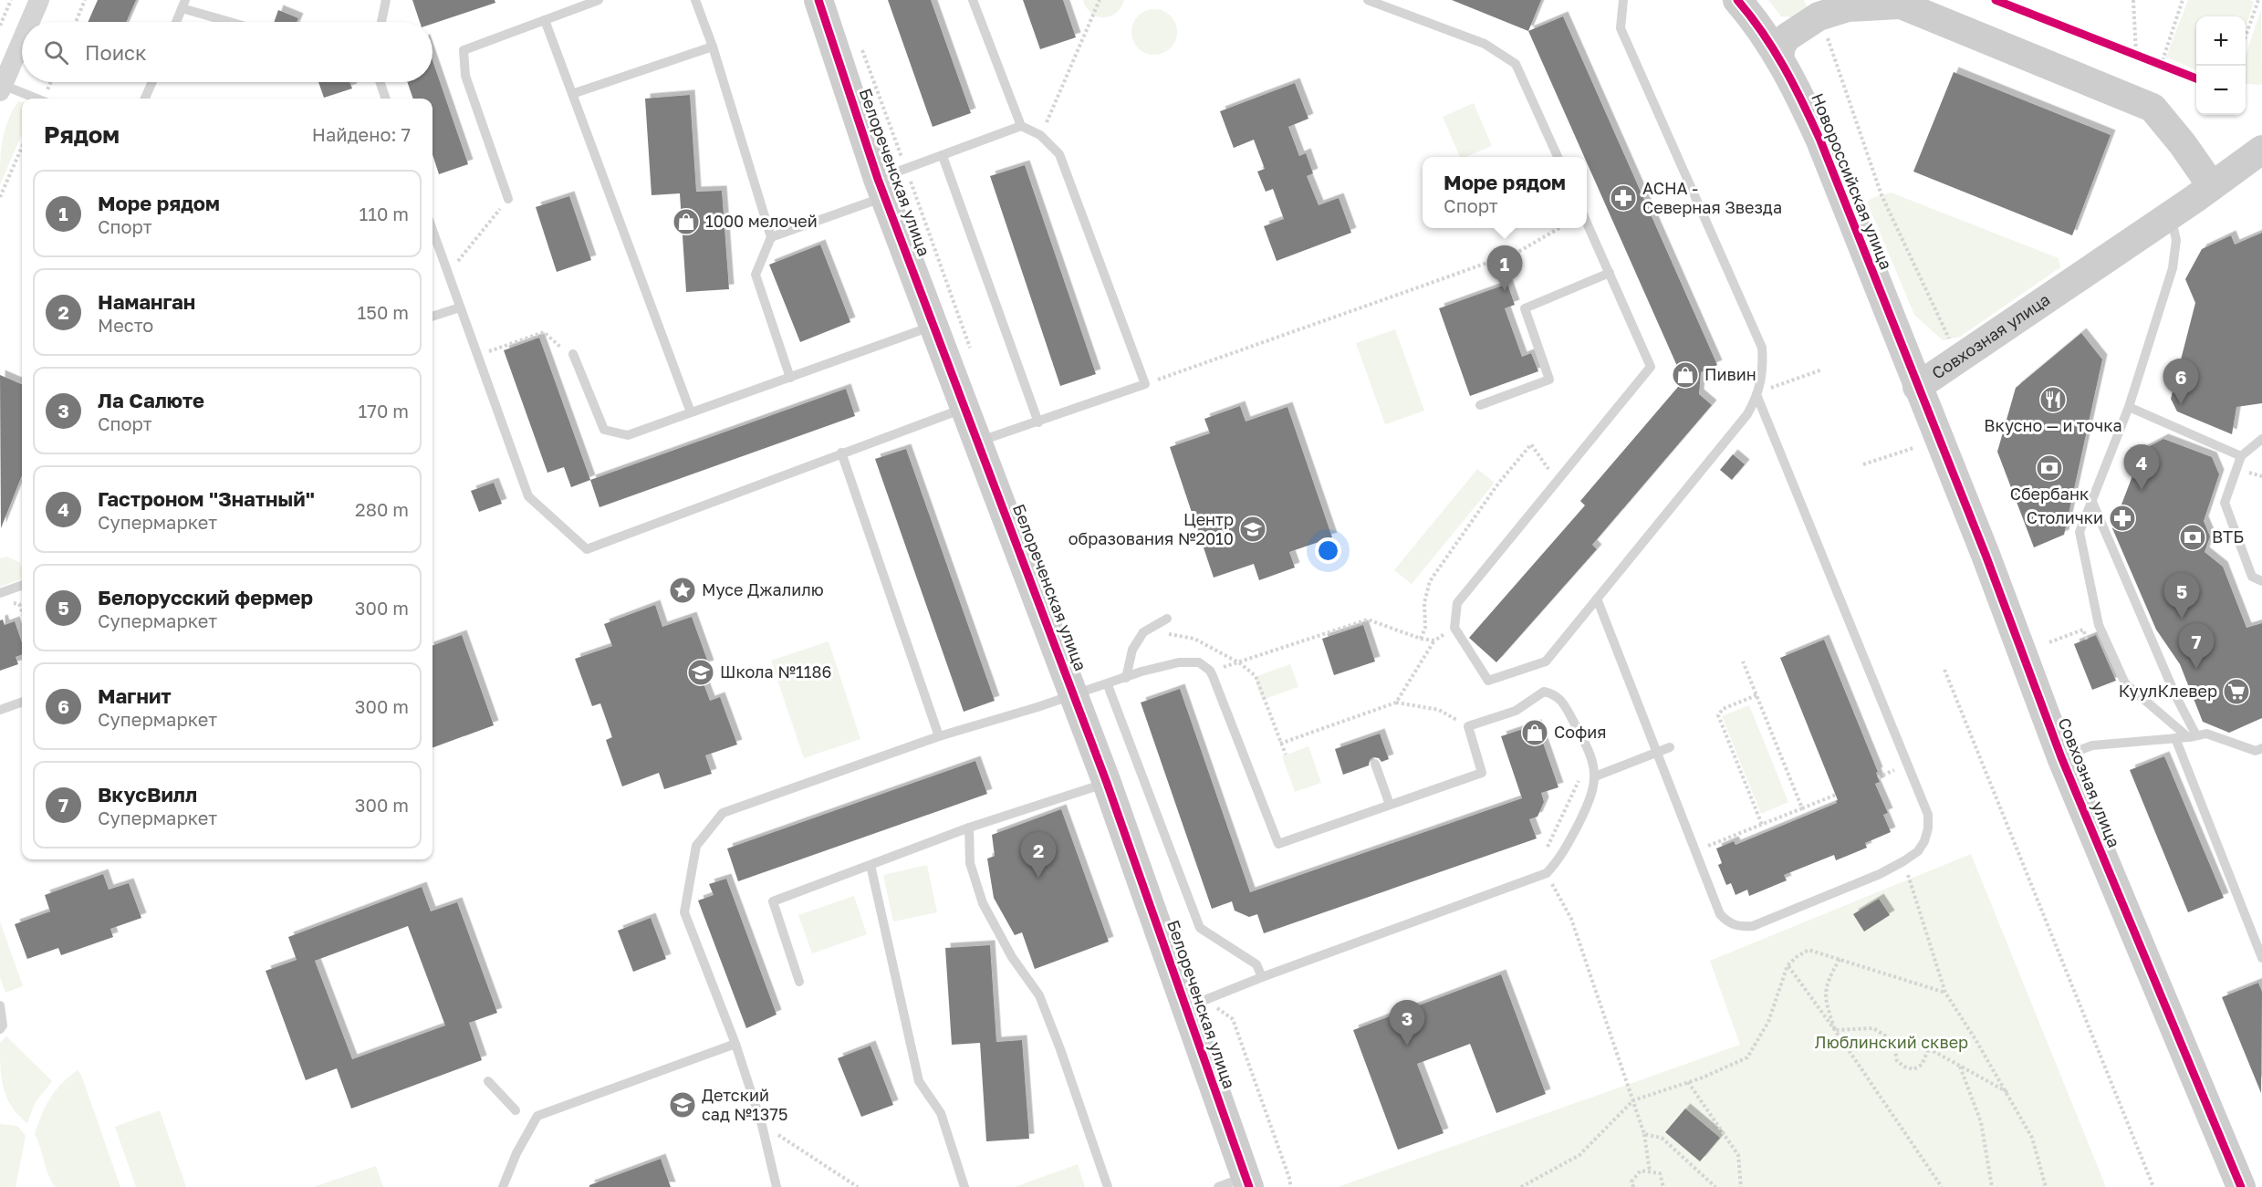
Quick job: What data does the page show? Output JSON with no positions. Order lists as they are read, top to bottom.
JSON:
{
  "streets": {
    "street": ["Белореченская улица", "Новороссийская улица", "Совхозная улица"]
  },
  "crossings": [
    ["Новороссийская улица", "Совхозная улица"]
  ],
  "parks": ["Люблинский сквер"],
  "places": {
    "pharmacy": ["АСНА - Северная Звезда", "Столички"],
    "shop": ["1000 мелочей", "Пивин", "София"],
    "restaurant": ["Вкусно — и точка"],
    "bank": ["Сбербанк", "ВТБ"],
    "school or university": ["Центр образования №2010", "Школа №1186", "Детский сад №1375"],
    "place": ["Мусе Джалилю"],
    "supermarket": ["КуулКлевер"]
  },
  "page": {
    "map_buttons": ["+", "−"],
    "search": "Поиск",
    "heading": ["Рядом", "Найдено: 7"],
    "popup": ["Море рядом", "Спорт"],
    "list": [
      {
        "mark": "1",
        "name": "Море рядом",
        "note": "Спорт",
        "value": "110 m"
      },
      {
        "mark": "2",
        "name": "Наманган",
        "note": "Место",
        "value": "150 m"
      },
      {
        "mark": "3",
        "name": "Ла Салюте",
        "note": "Спорт",
        "value": "170 m"
      },
      {
        "mark": "4",
        "name": "Гастроном \"Знатный\"",
        "note": "Супермаркет",
        "value": "280 m"
      },
      {
        "mark": "5",
        "name": "Белорусский фермер",
        "note": "Супермаркет",
        "value": "300 m"
      },
      {
        "mark": "6",
        "name": "Магнит",
        "note": "Супермаркет",
        "value": "300 m"
      },
      {
        "mark": "7",
        "name": "ВкусВилл",
        "note": "Супермаркет",
        "value": "300 m"
      }
    ],
    "pins": [
      "1",
      "6",
      "4",
      "5",
      "7",
      "2",
      "3"
    ]
  }
}
